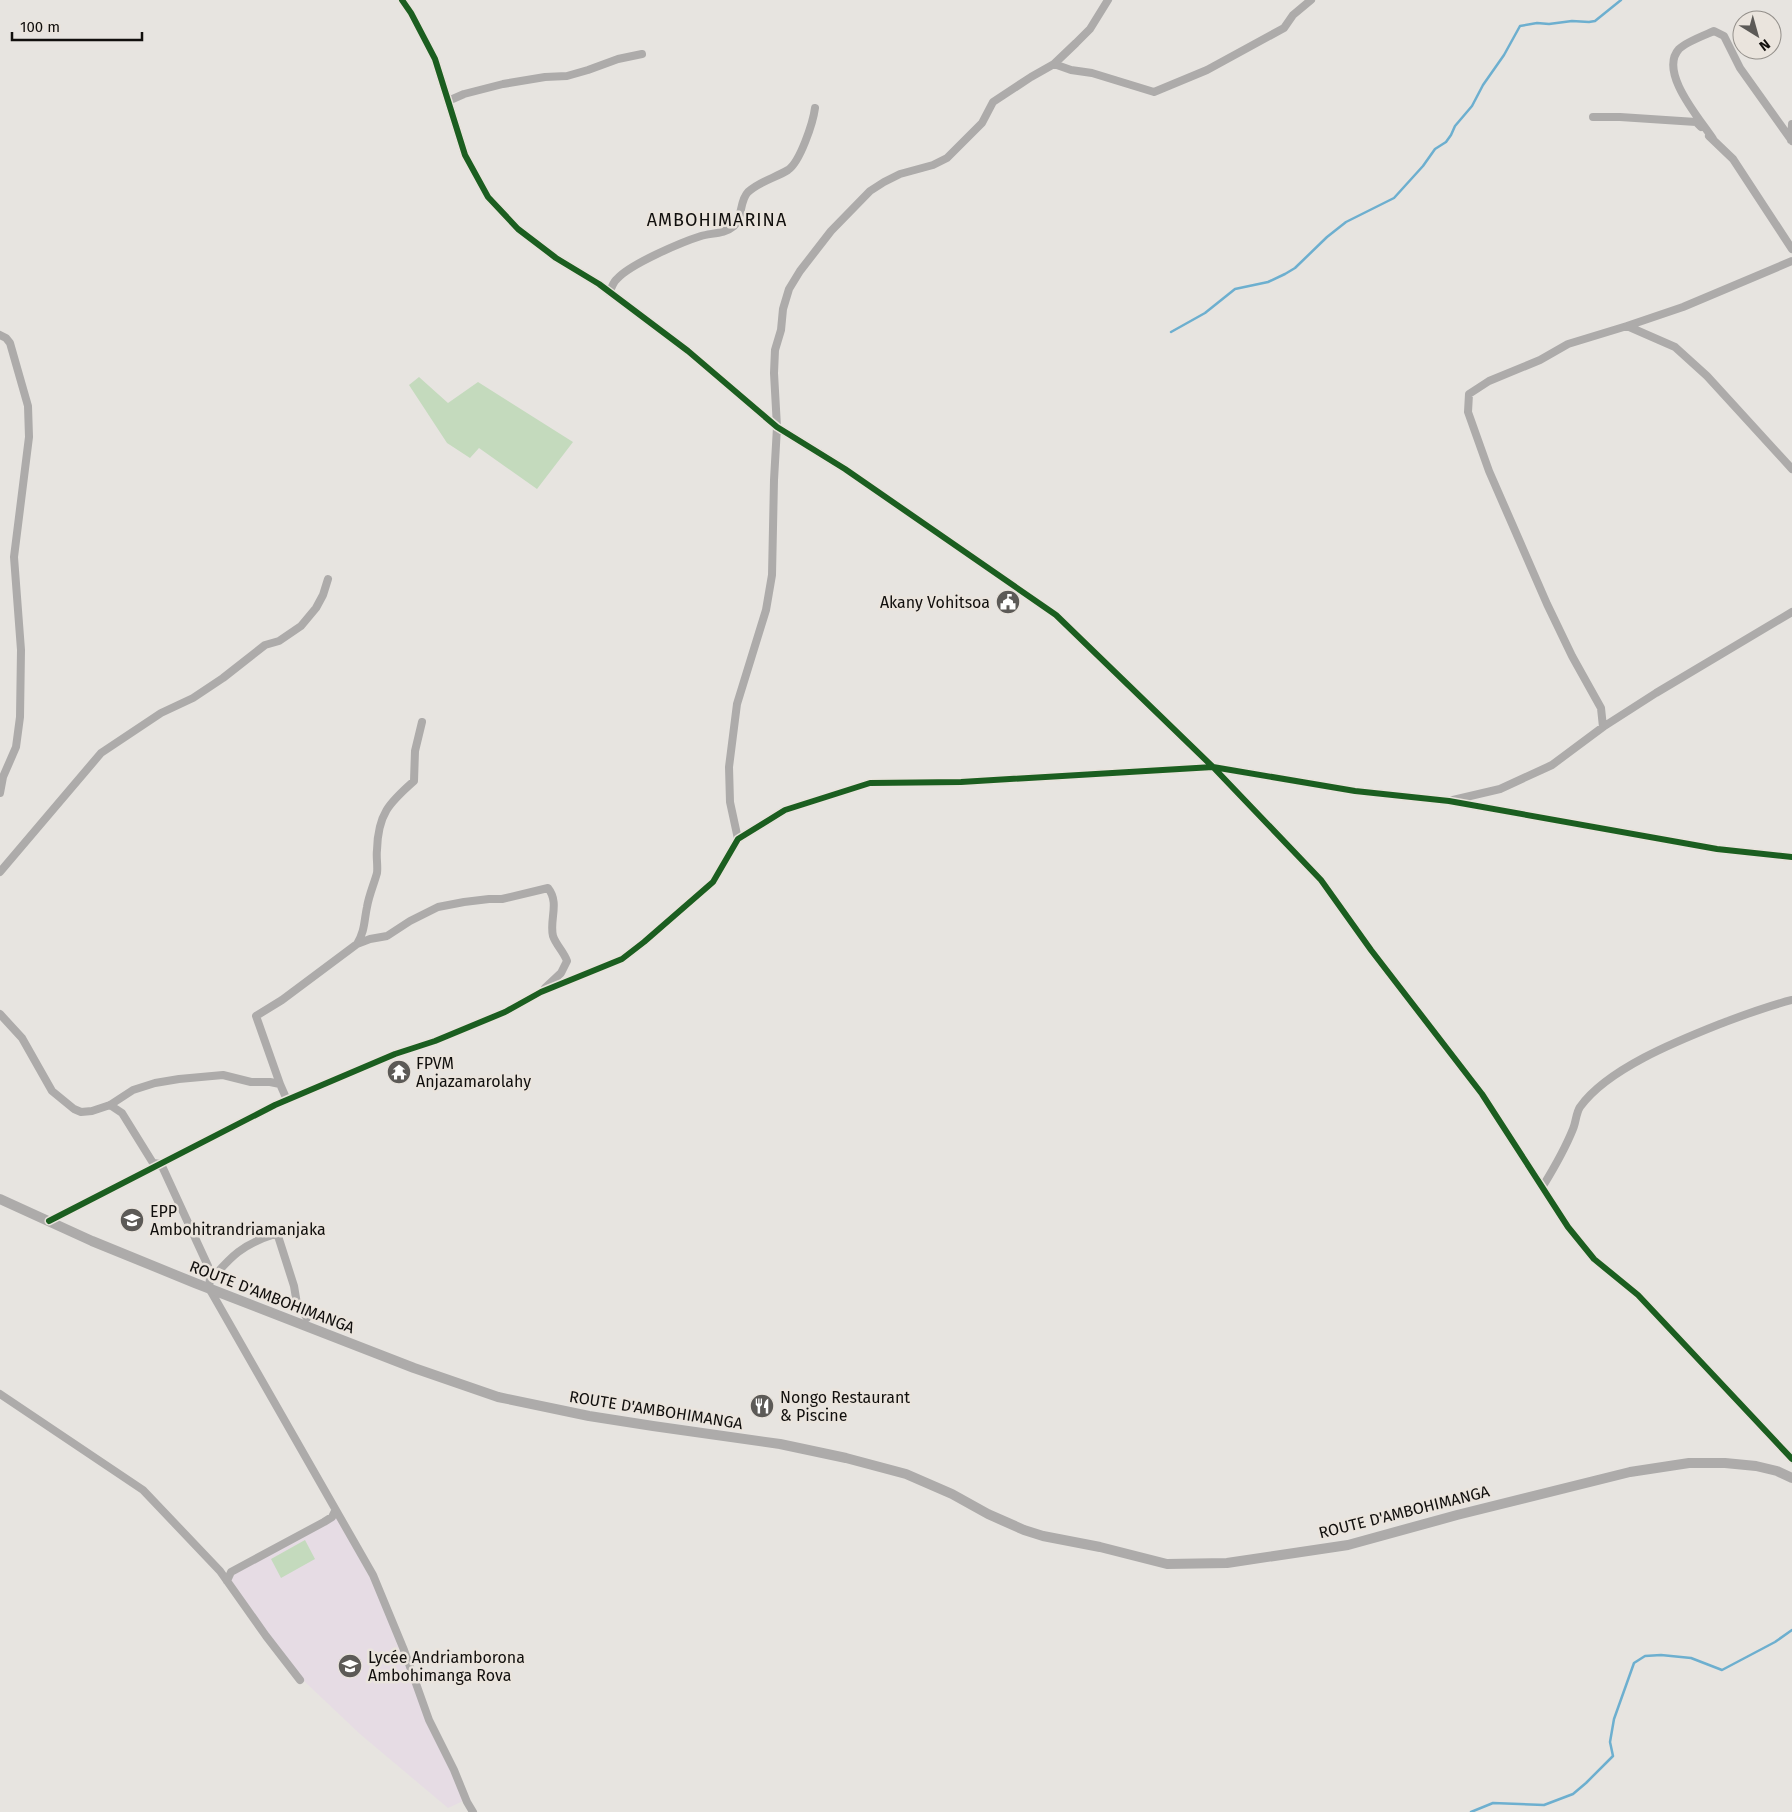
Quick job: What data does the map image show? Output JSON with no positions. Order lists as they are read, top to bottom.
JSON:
{
  "streets": {
    "street": ["ROUTE D'AMBOHIMANGA"]
  },
  "districts": ["AMBOHIMARINA"],
  "places": {
    "public building": ["Akany Vohitsoa"],
    "temple": ["FPVM Anjazamarolahy"],
    "school or university": ["EPP Ambohitrandriamanjaka", "Lycée Andriamborona Ambohimanga Rova"],
    "restaurant": ["Nongo Restaurant & Piscine"]
  },
  "scale_bar": "100 m",
  "north": "bottom right"
}
